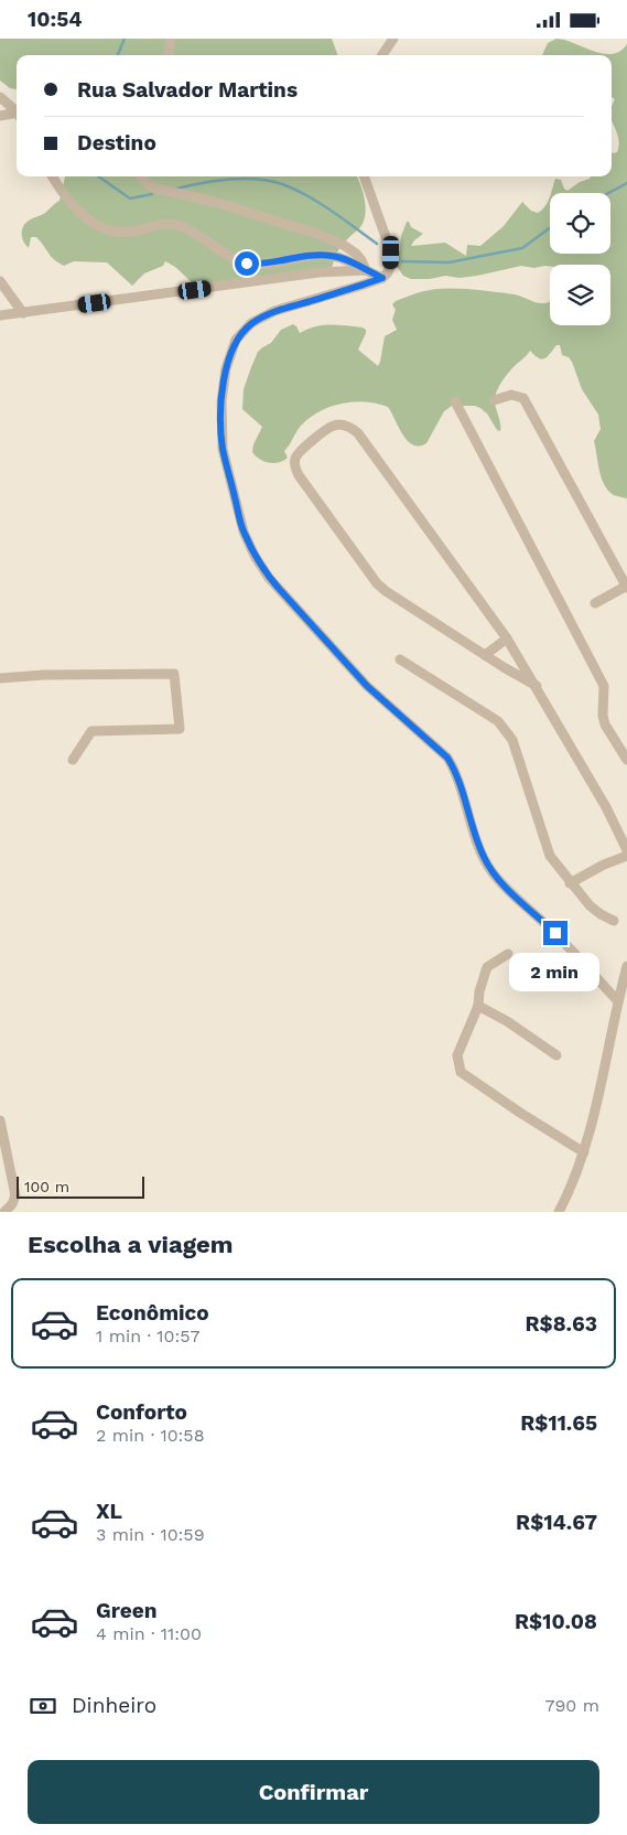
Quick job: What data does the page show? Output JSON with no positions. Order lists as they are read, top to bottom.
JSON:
{
  "scale_bar": "100 m",
  "page": {
    "status": "10:54",
    "banner": ["Rua Salvador Martins", "Destino"],
    "bubble": "2 min",
    "scale": "100 m",
    "heading": "Escolha a viagem",
    "list": [
      {
        "name": "Econômico",
        "note": "1 min · 10:57",
        "value": "R$8.63"
      },
      {
        "name": "Conforto",
        "note": "2 min · 10:58",
        "value": "R$11.65"
      },
      {
        "name": "XL",
        "note": "3 min · 10:59",
        "value": "R$14.67"
      },
      {
        "name": "Green",
        "note": "4 min · 11:00",
        "value": "R$10.08"
      }
    ],
    "pay": ["Dinheiro", "790 m"],
    "buttons": "Confirmar"
  }
}
